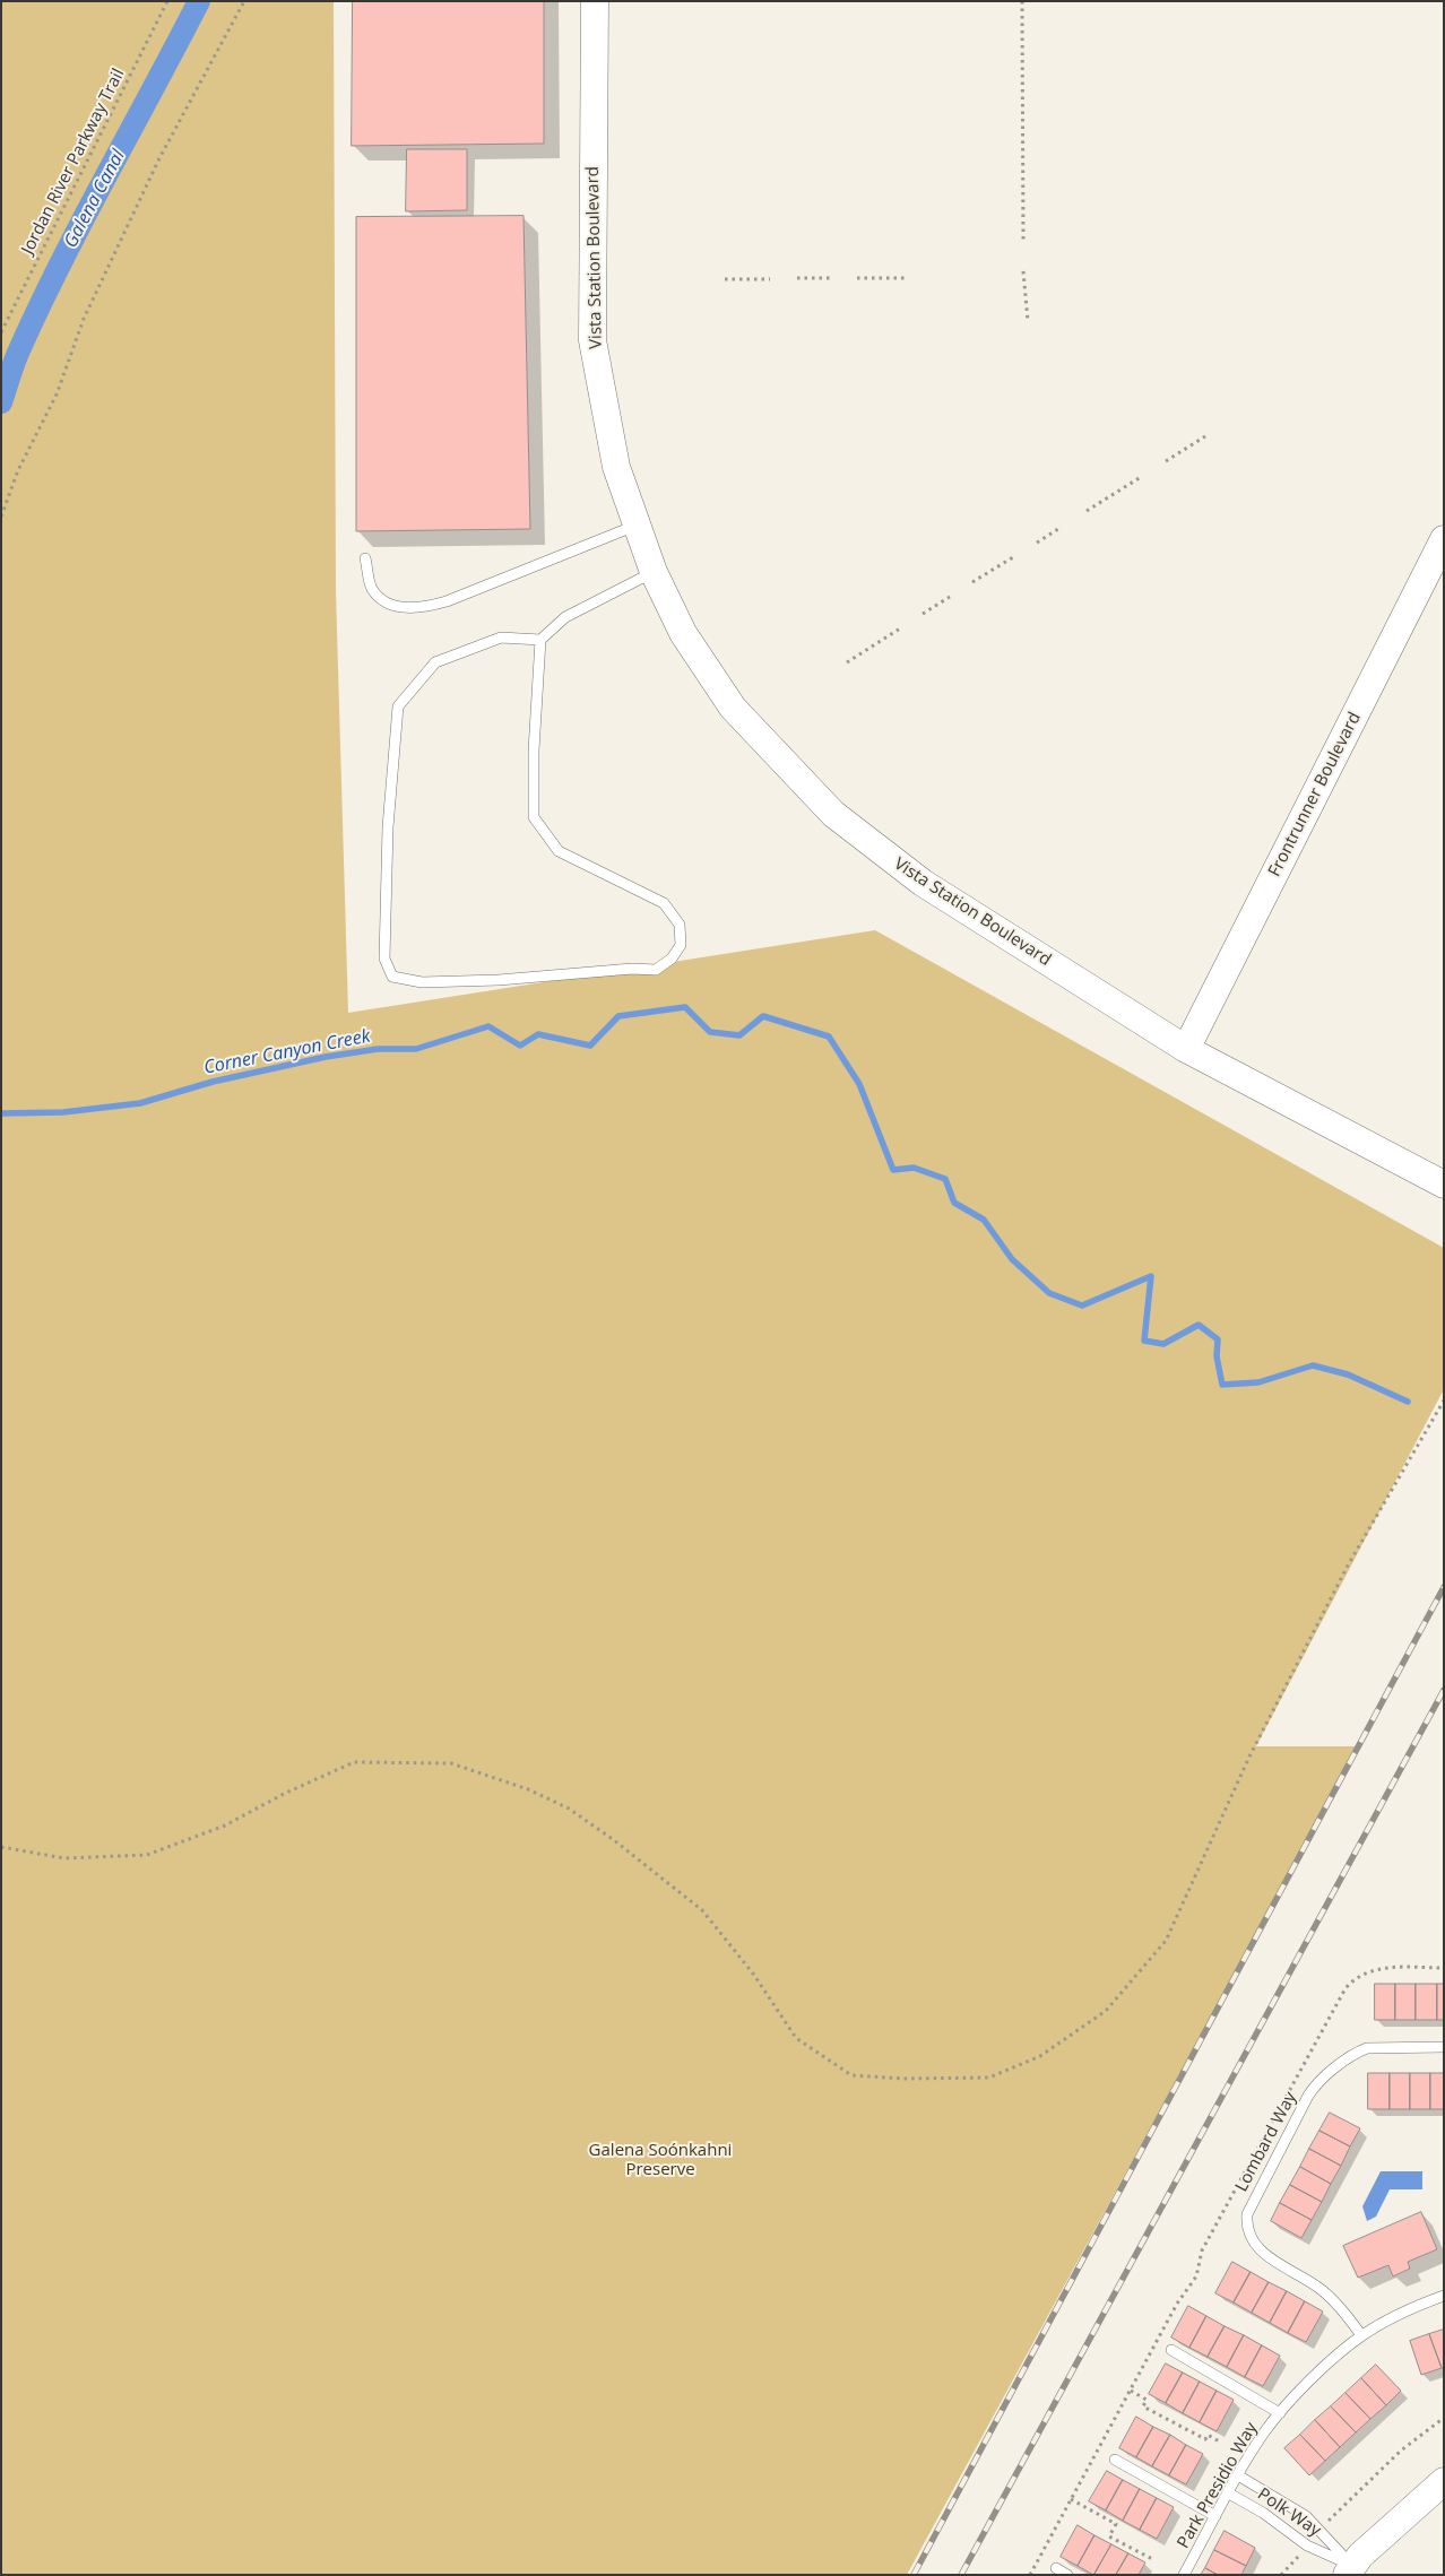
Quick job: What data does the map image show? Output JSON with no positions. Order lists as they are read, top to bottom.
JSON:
{
  "streets": {
    "street": ["Vista Station Boulevard", "Frontrunner Boulevard"],
    "lane": ["Lombard Way", "Park Presidio Way", "Polk Way"],
    "path": ["Jordan River Parkway Trail"]
  },
  "crossings": [
    ["Vista Station Boulevard", "Frontrunner Boulevard"],
    ["Lombard Way", "Park Presidio Way"],
    ["Park Presidio Way", "Polk Way"]
  ],
  "water": ["Galena Canal", "Corner Canyon Creek"],
  "parks": ["Galena Soónkahni Preserve"]
}
